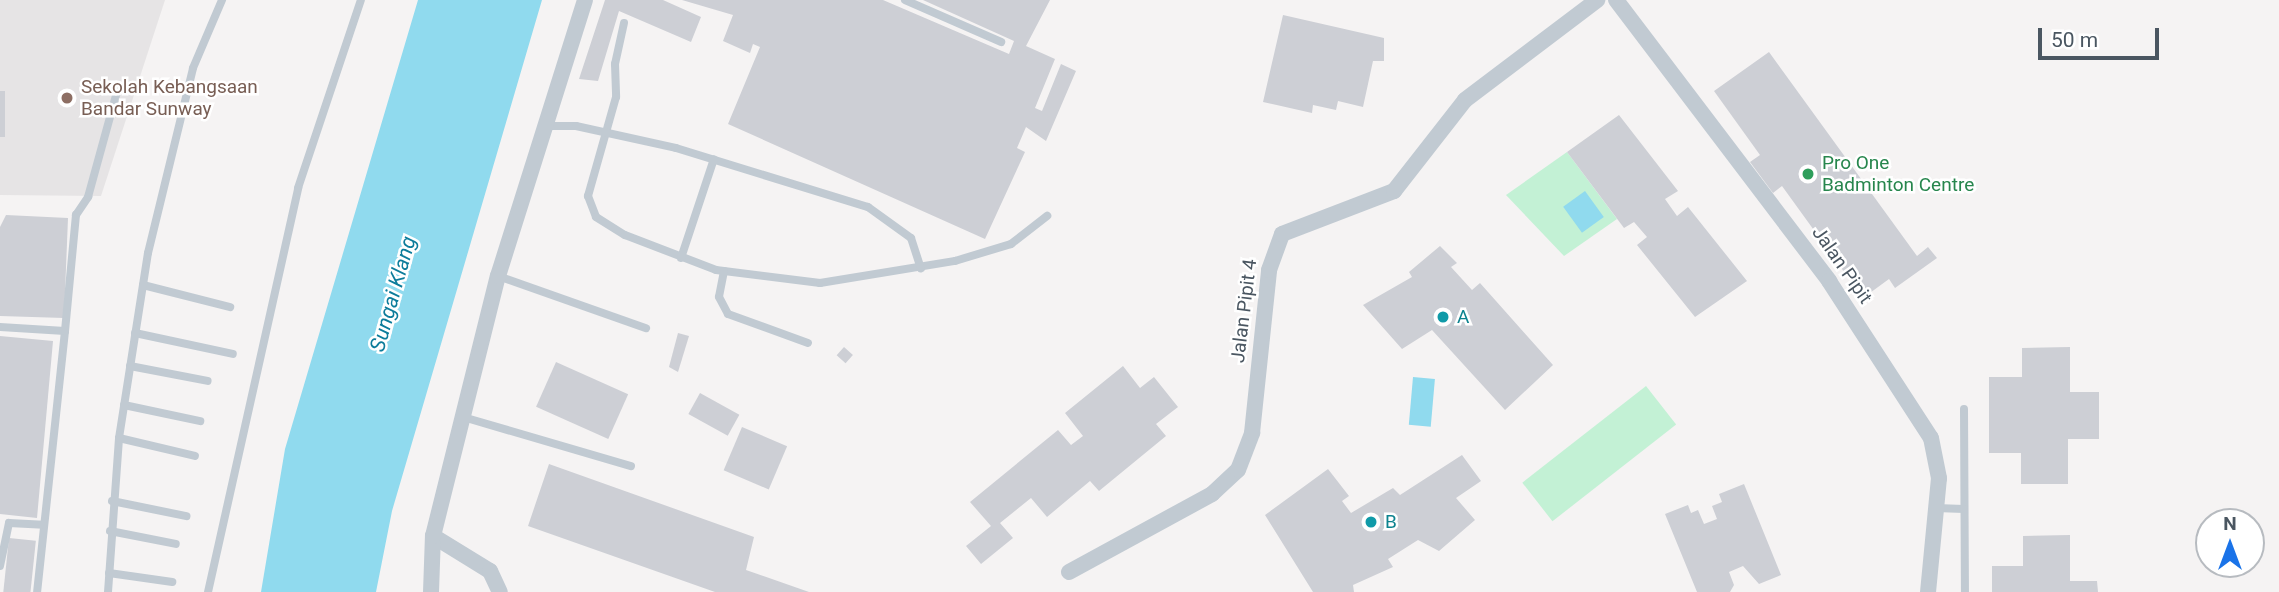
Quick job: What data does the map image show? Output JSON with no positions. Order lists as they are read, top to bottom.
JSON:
{
  "streets": {
    "street": ["Jalan Pipit", "Jalan Pipit 4"]
  },
  "water": ["Sungai Klang"],
  "places": [
    "Sekolah Kebangsaan Bandar Sunway",
    "Pro One Badminton Centre",
    "A",
    "B"
  ],
  "scale_bar": "50 m",
  "north": "top"
}
